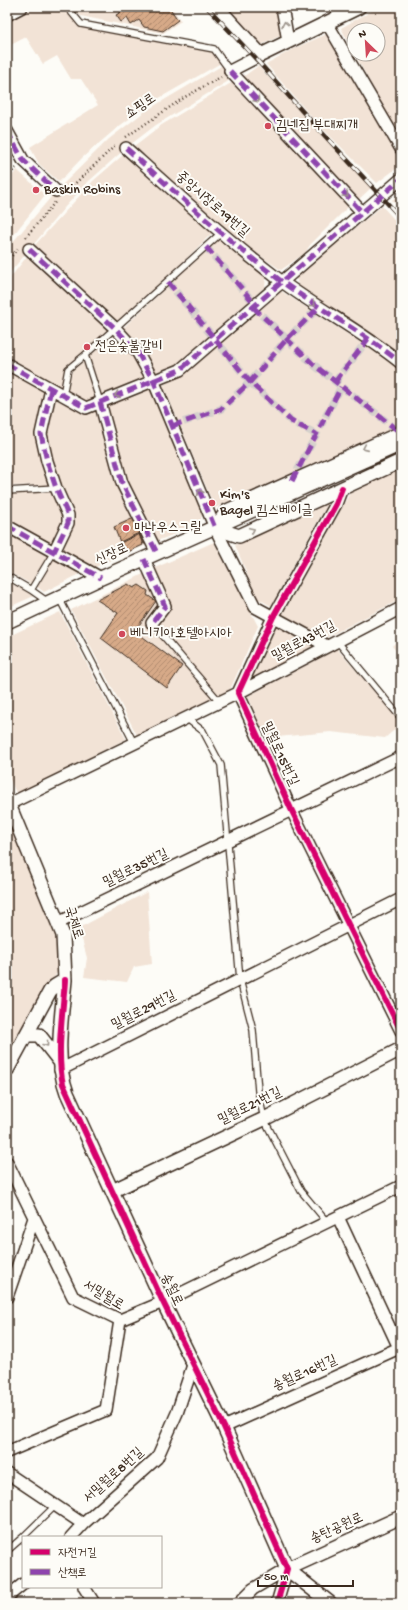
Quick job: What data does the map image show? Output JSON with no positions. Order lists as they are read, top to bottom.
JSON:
{
  "streets": {
    "street": [
      "중앙시장로19번길",
      "신장로",
      "밀월로43번길",
      "밀월로15번길",
      "밀월로35번길",
      "국제로",
      "밀월로29번길",
      "밀월로21번길",
      "송월로",
      "서밀월로",
      "송월로16번길",
      "서밀월로8번길",
      "송탄공원로"
    ],
    "path": ["쇼핑로"]
  },
  "crossings": [
    ["밀월로43번길", "밀월로15번길"],
    ["밀월로43번길", "국제로"],
    ["밀월로15번길", "밀월로35번길"],
    ["밀월로15번길", "밀월로29번길"],
    ["밀월로35번길", "국제로"],
    ["국제로", "송월로"],
    ["밀월로29번길", "송월로"],
    ["밀월로21번길", "송월로"],
    ["송월로", "송월로16번길"],
    ["송월로", "서밀월로8번길"],
    ["송월로", "송탄공원로"]
  ],
  "one_way": ["중앙시장로19번길"],
  "places": [
    "김네집 부대찌개",
    "Baskin Robins",
    "전은숮불갈비",
    "Kim's Bagel 킴스베이글",
    "마나우스그릴",
    "베니키아호텔아시아"
  ],
  "legend": ["자전거길", "산책로"],
  "scale_bar": "50 m",
  "north": "top left"
}
